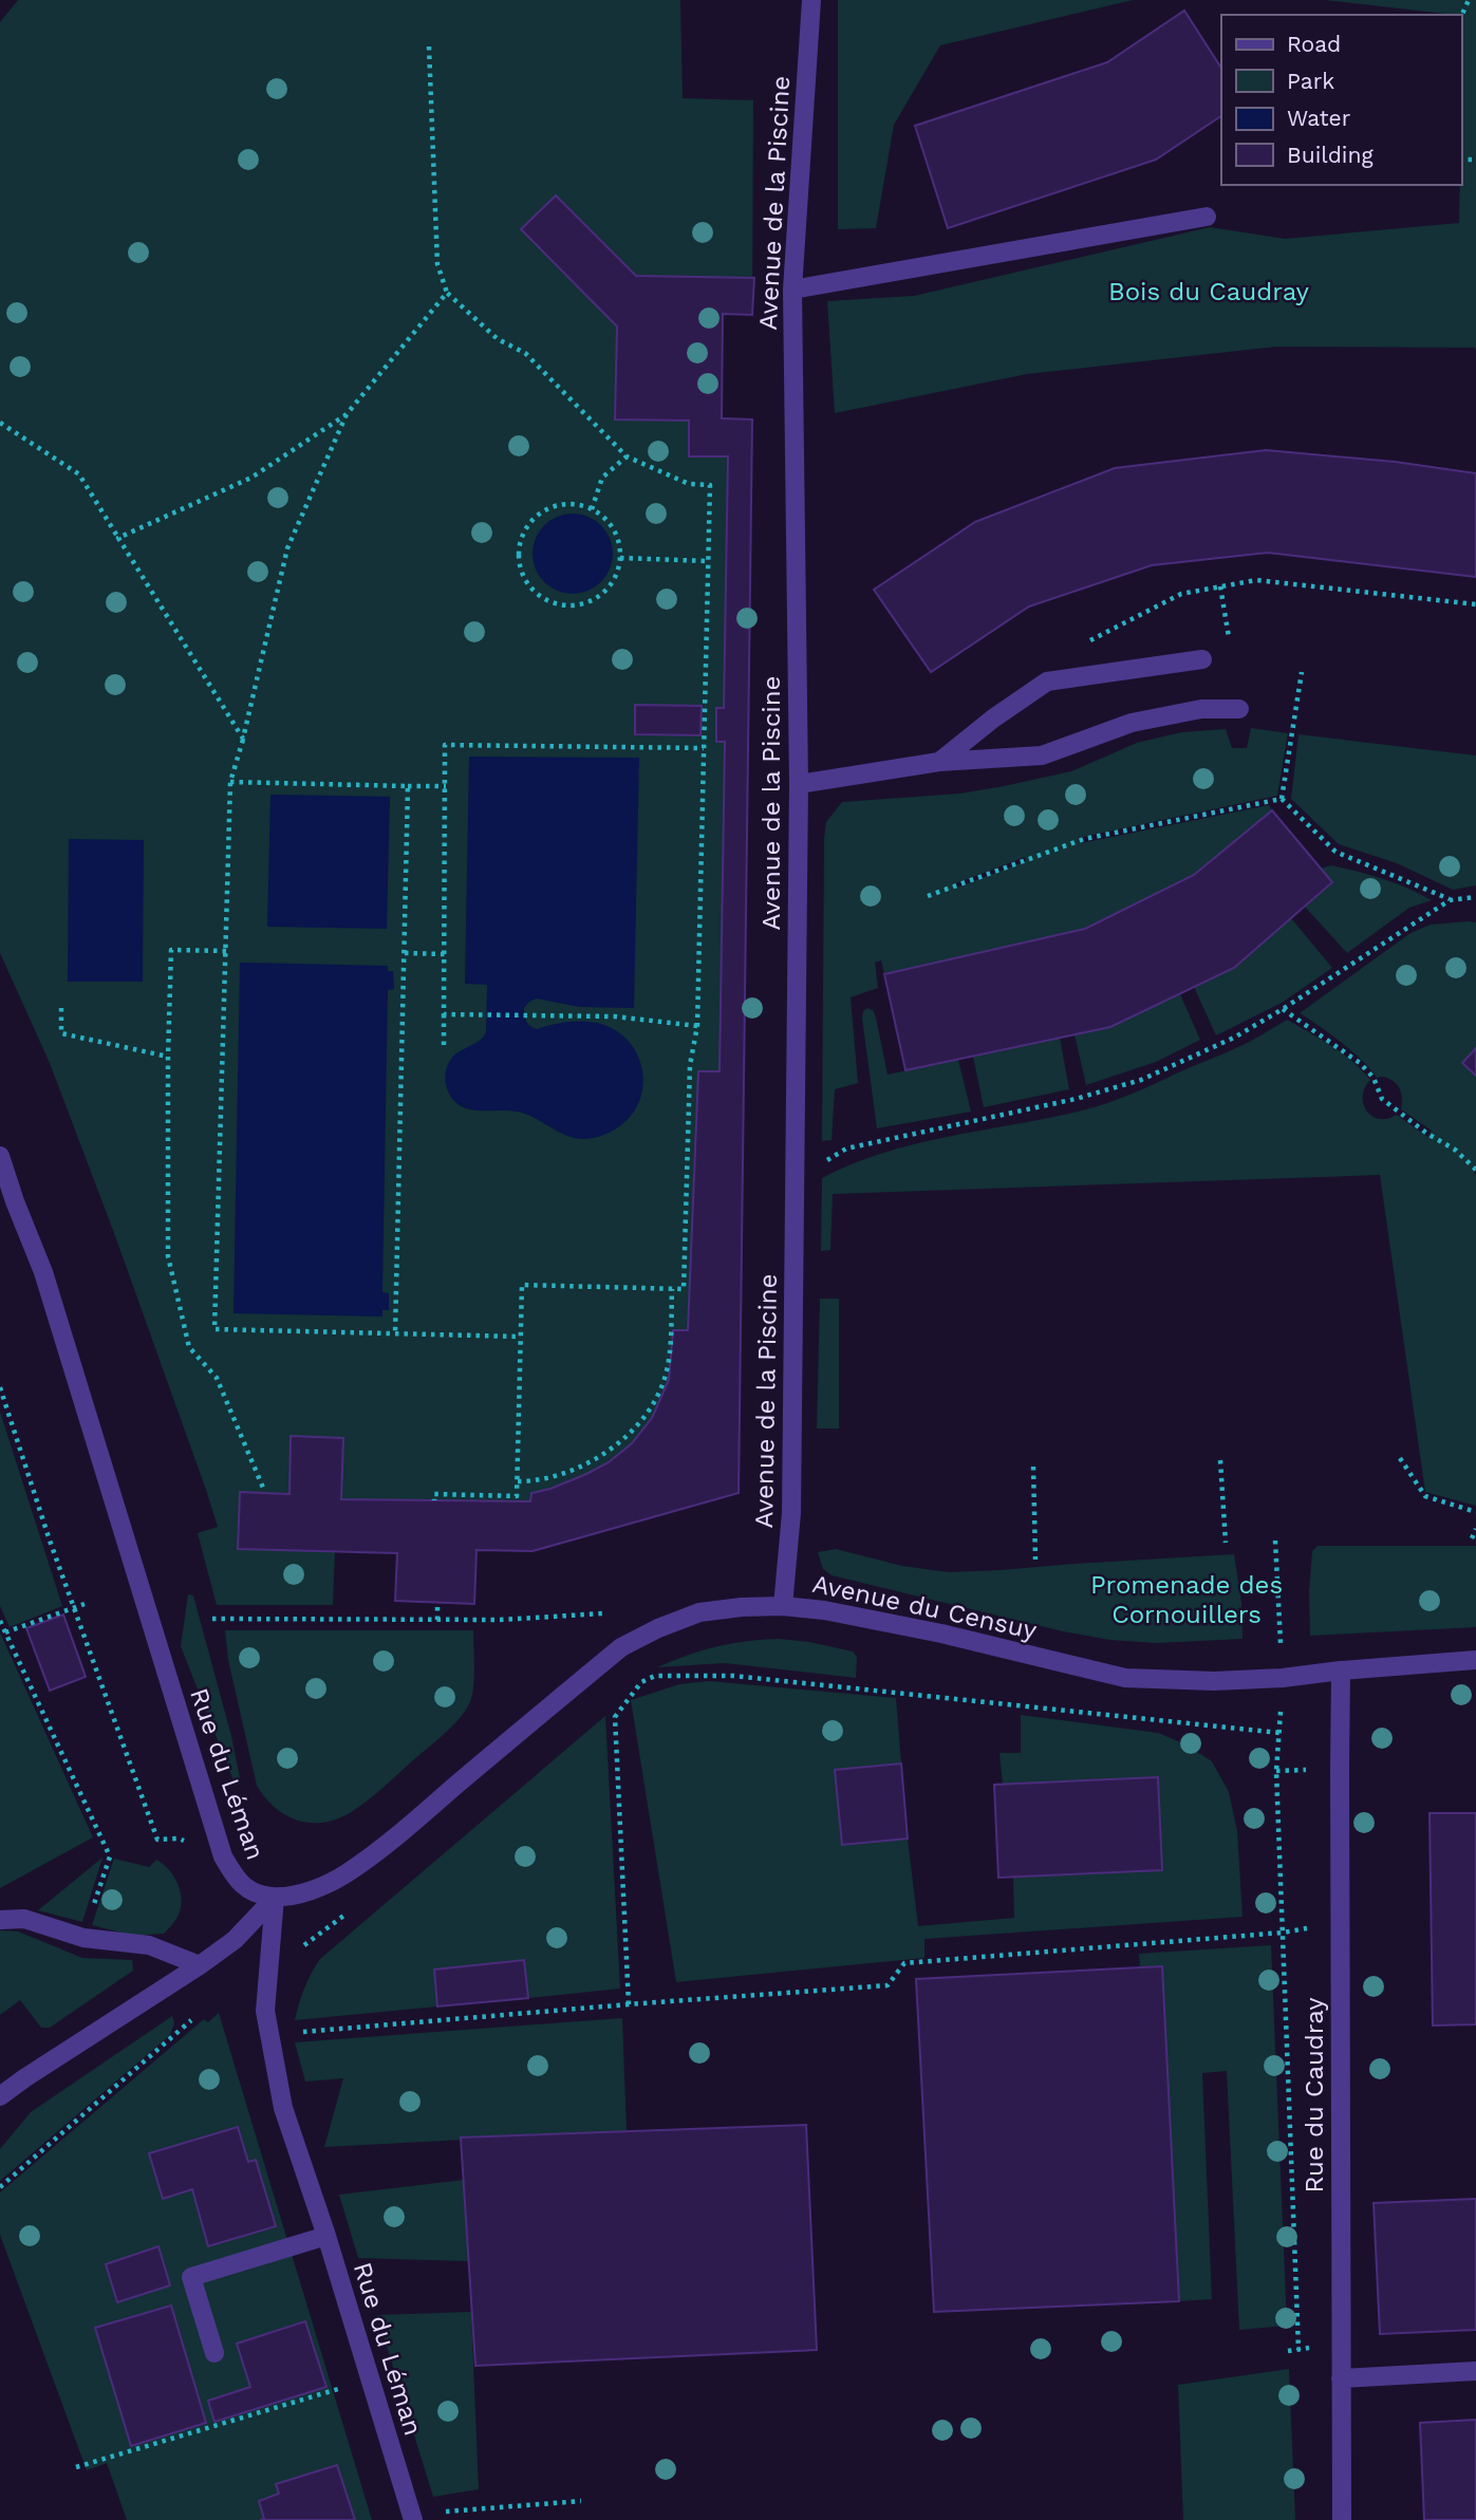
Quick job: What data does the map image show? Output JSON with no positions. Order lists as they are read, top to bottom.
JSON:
{
  "streets": {
    "street": [
      "Avenue de la Piscine",
      "Avenue du Censuy",
      "Rue du Léman",
      "Rue du Caudray"
    ]
  },
  "crossings": [
    ["Avenue de la Piscine", "Avenue du Censuy"],
    ["Avenue du Censuy", "Rue du Léman"],
    ["Avenue du Censuy", "Rue du Caudray"]
  ],
  "parks": ["Bois du Caudray", "Promenade des Cornouillers"],
  "legend": [
    "Road",
    "Park",
    "Water",
    "Building"
  ]
}
